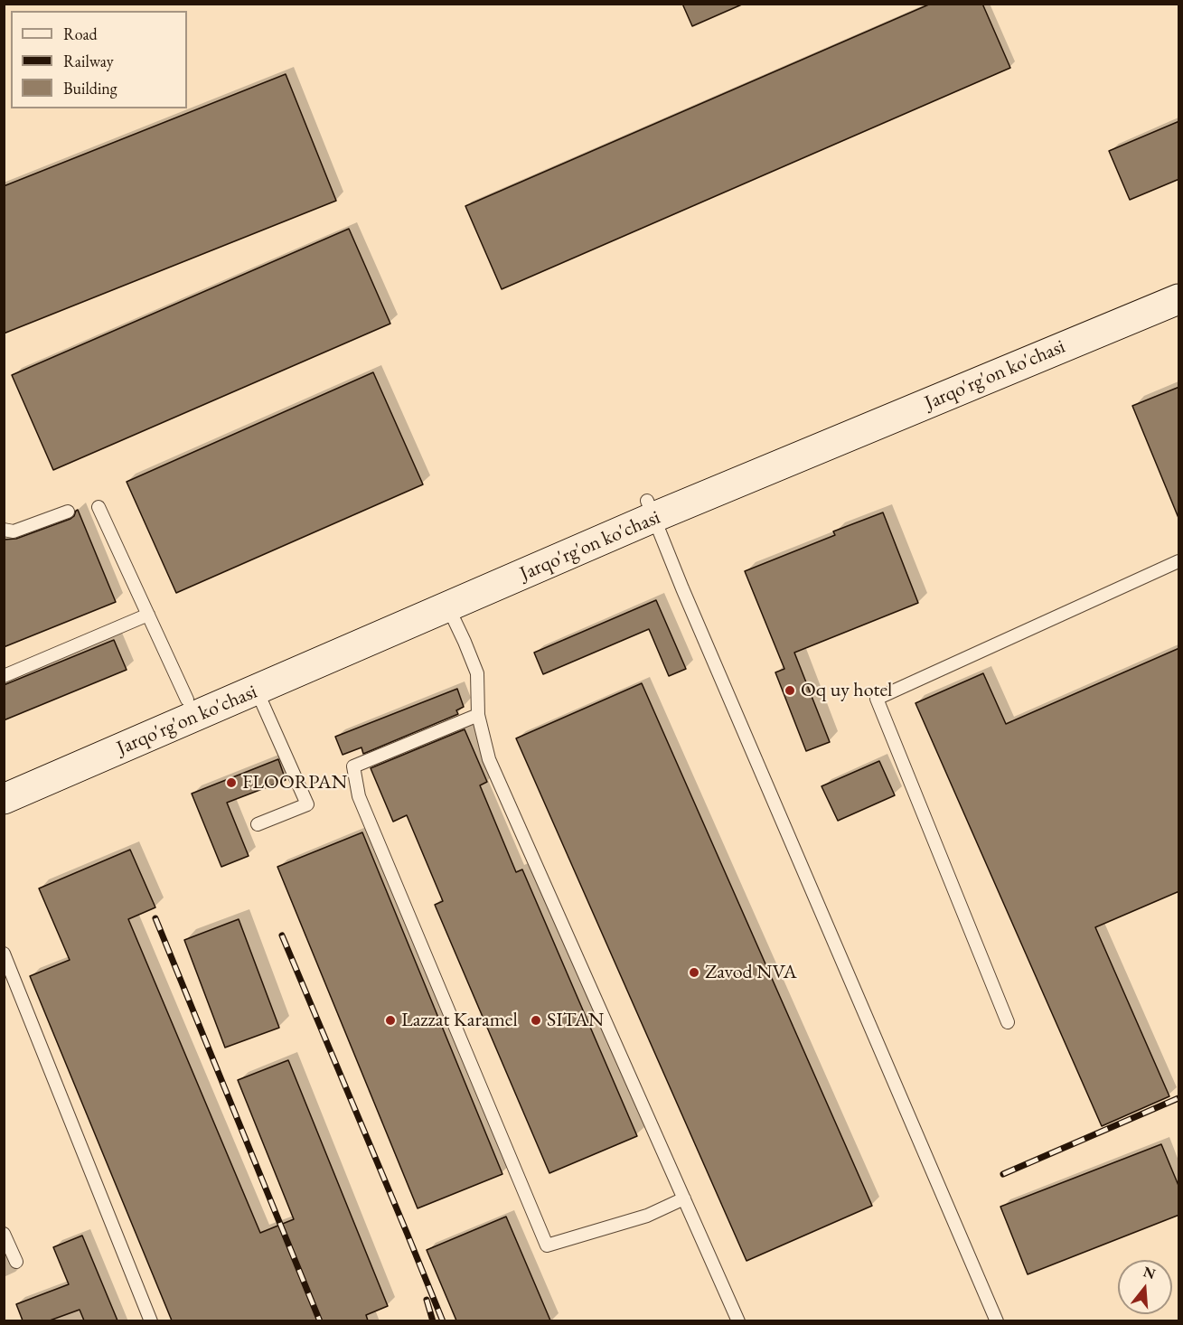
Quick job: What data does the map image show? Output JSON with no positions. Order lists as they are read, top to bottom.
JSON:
{
  "streets": {
    "main road": ["Jarqo'rg'on ko'chasi"]
  },
  "places": [
    "Oq uy hotel",
    "FLOORPAN",
    "Zavod NVA",
    "Lazzat Karamel",
    "SITAN"
  ],
  "legend": ["Road", "Railway", "Building"],
  "north": "top"
}
